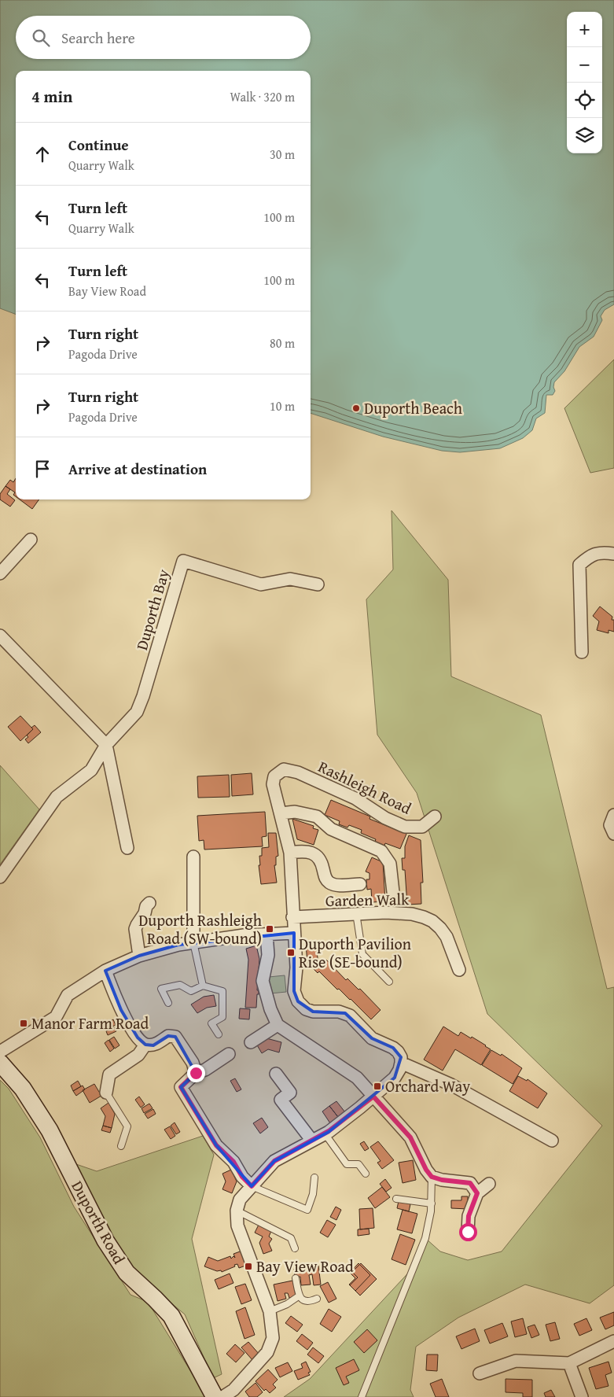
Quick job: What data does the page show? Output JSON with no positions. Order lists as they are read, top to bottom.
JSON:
{
  "streets": {
    "street": [
      "Duporth Bay",
      "Rashleigh Road",
      "Garden Walk",
      "Duporth Road"
    ]
  },
  "crossings": [
    ["Rashleigh Road", "Garden Walk"]
  ],
  "places": {
    "other": ["Duporth Beach"],
    "transit": [
      "Duporth Rashleigh Road (SW-bound)",
      "Duporth Pavilion Rise (SE-bound)",
      "Manor Farm Road",
      "Orchard Way",
      "Bay View Road"
    ]
  },
  "page": {
    "map_buttons": ["+", "−"],
    "search": "Search here",
    "heading": ["4 min", "Walk · 320 m"],
    "list": [
      ["Continue", "Quarry Walk", "30 m"],
      ["Turn left", "Quarry Walk", "100 m"],
      ["Turn left", "Bay View Road", "100 m"],
      ["Turn right", "Pagoda Drive", "80 m"],
      ["Turn right", "Pagoda Drive", "10 m"],
      "Arrive at destination"
    ]
  }
}
